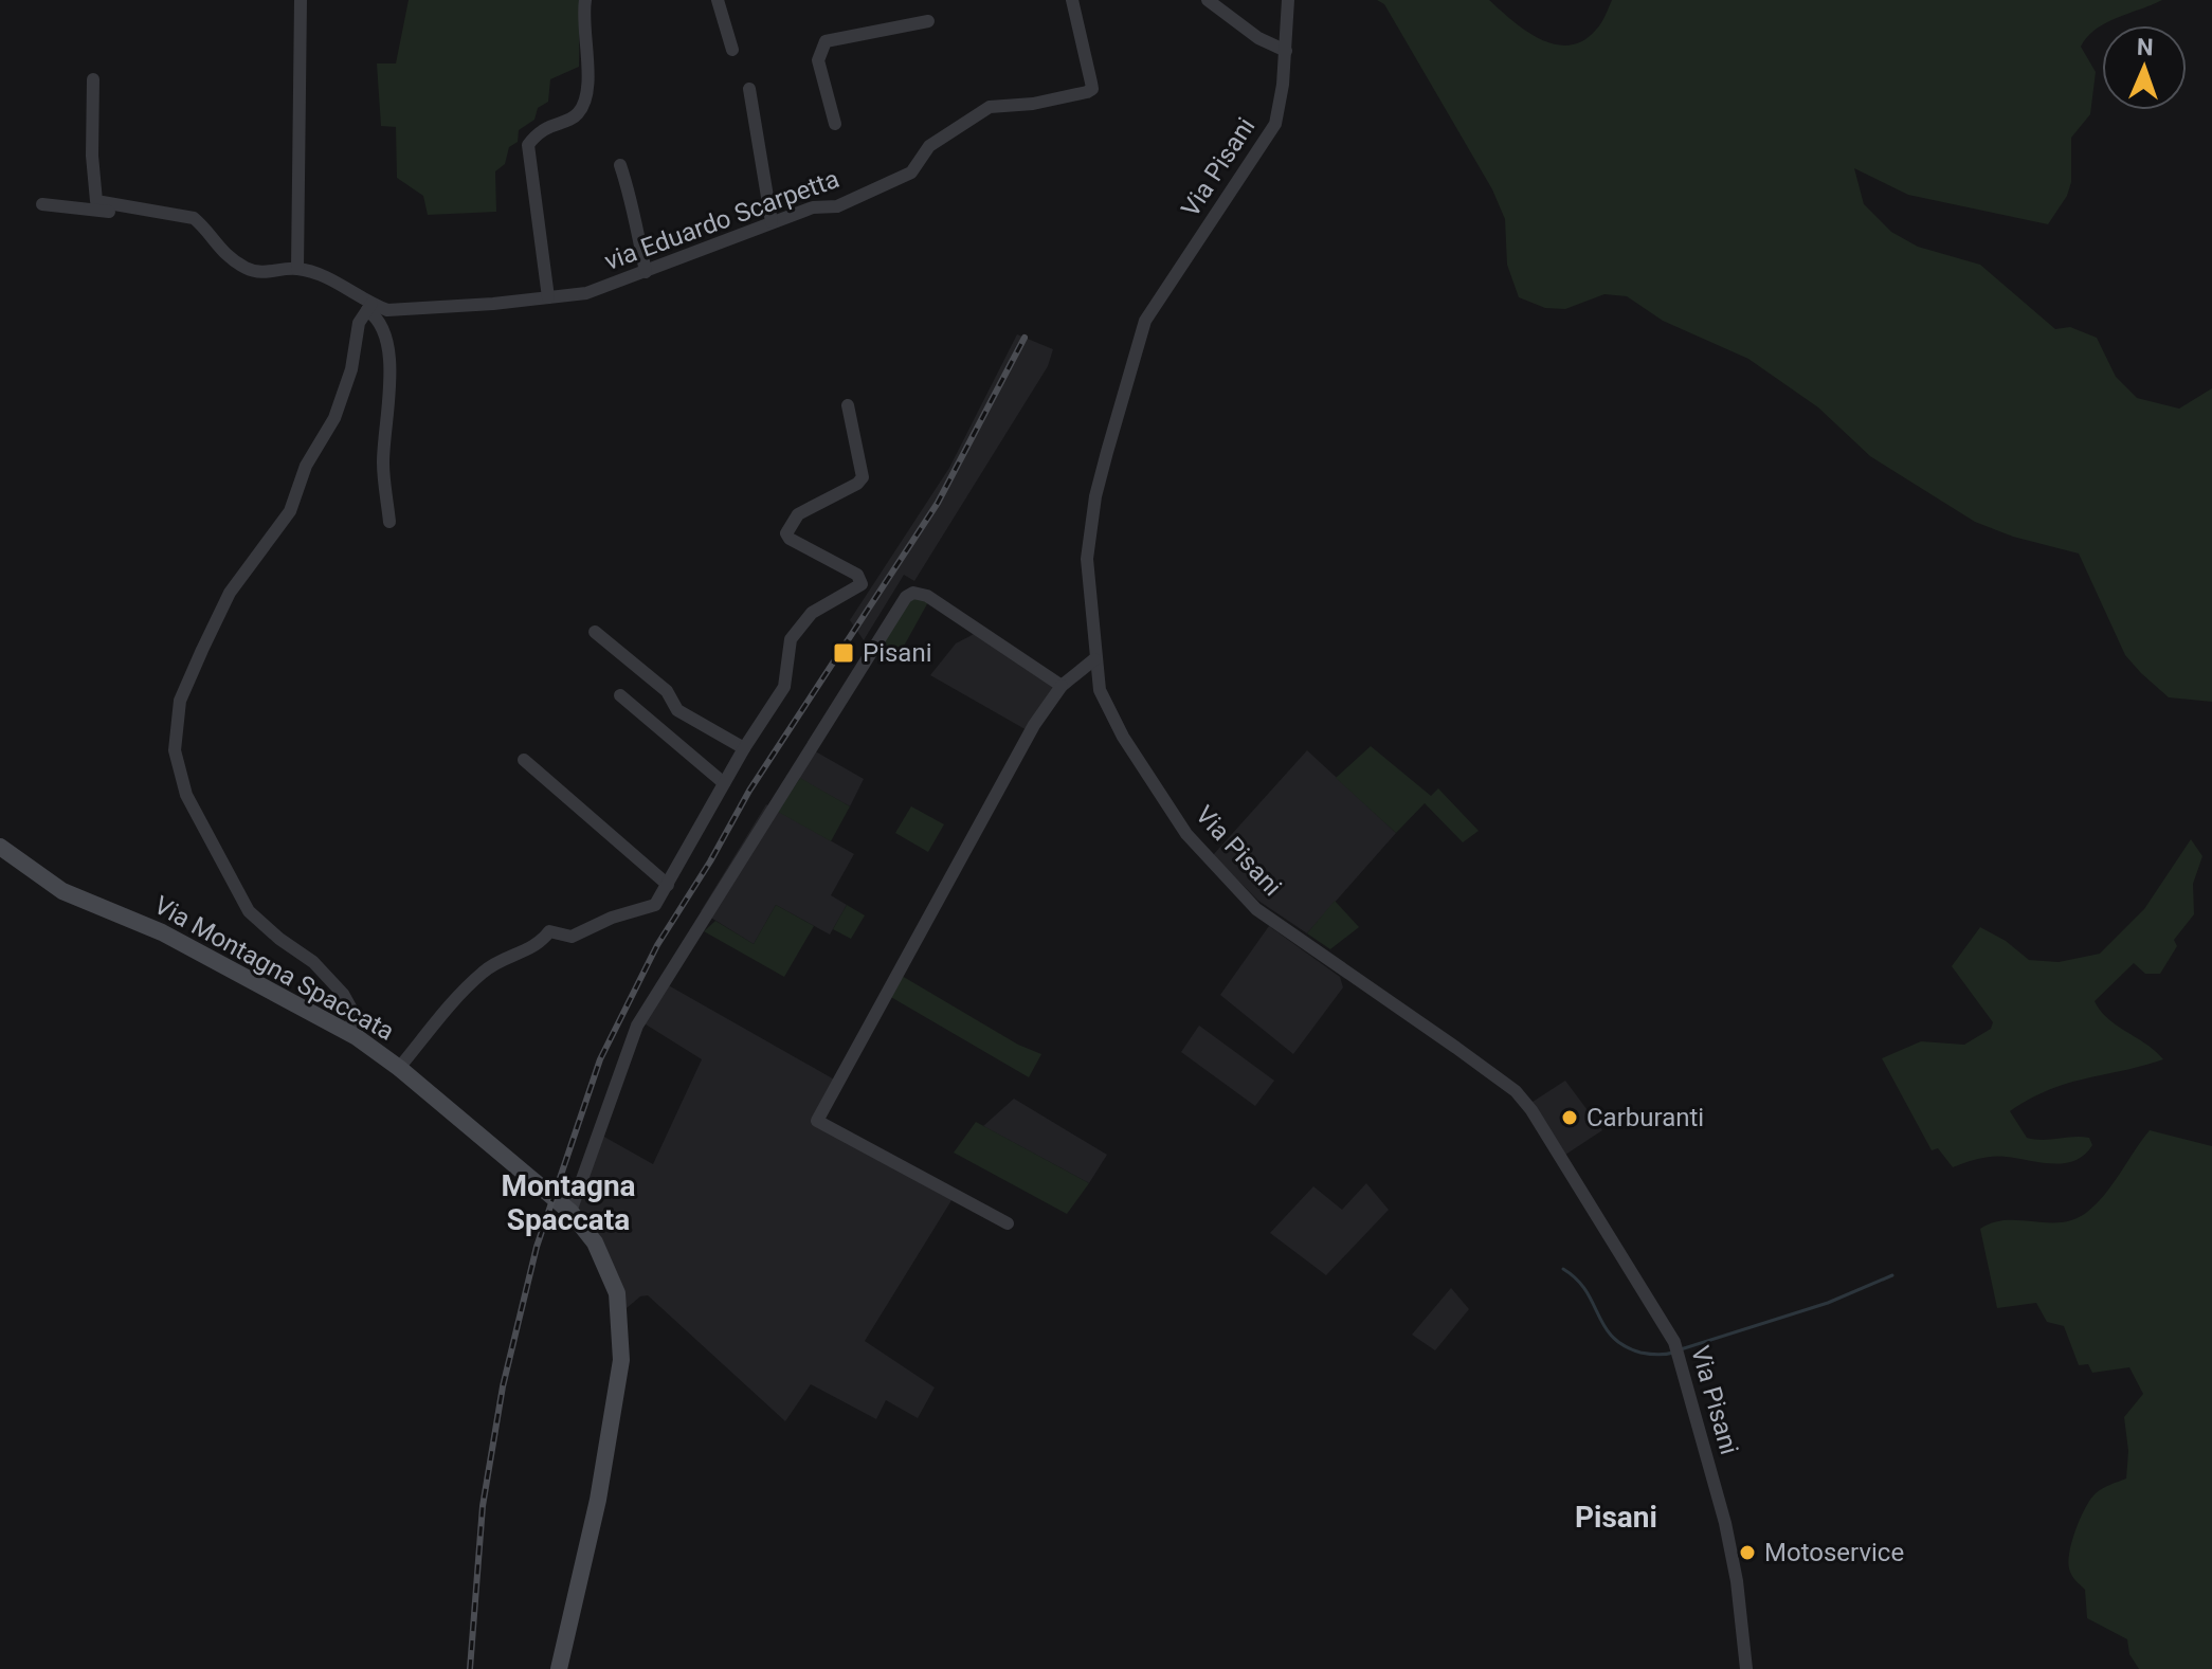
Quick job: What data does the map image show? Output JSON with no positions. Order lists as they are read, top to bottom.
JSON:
{
  "streets": {
    "main road": ["Via Montagna Spaccata"],
    "street": ["Via Pisani", "via Eduardo Scarpetta"]
  },
  "districts": ["Montagna Spaccata", "Pisani"],
  "places": {
    "transit": ["Pisani"],
    "other": ["Carburanti", "Motoservice"]
  },
  "north": "top"
}
